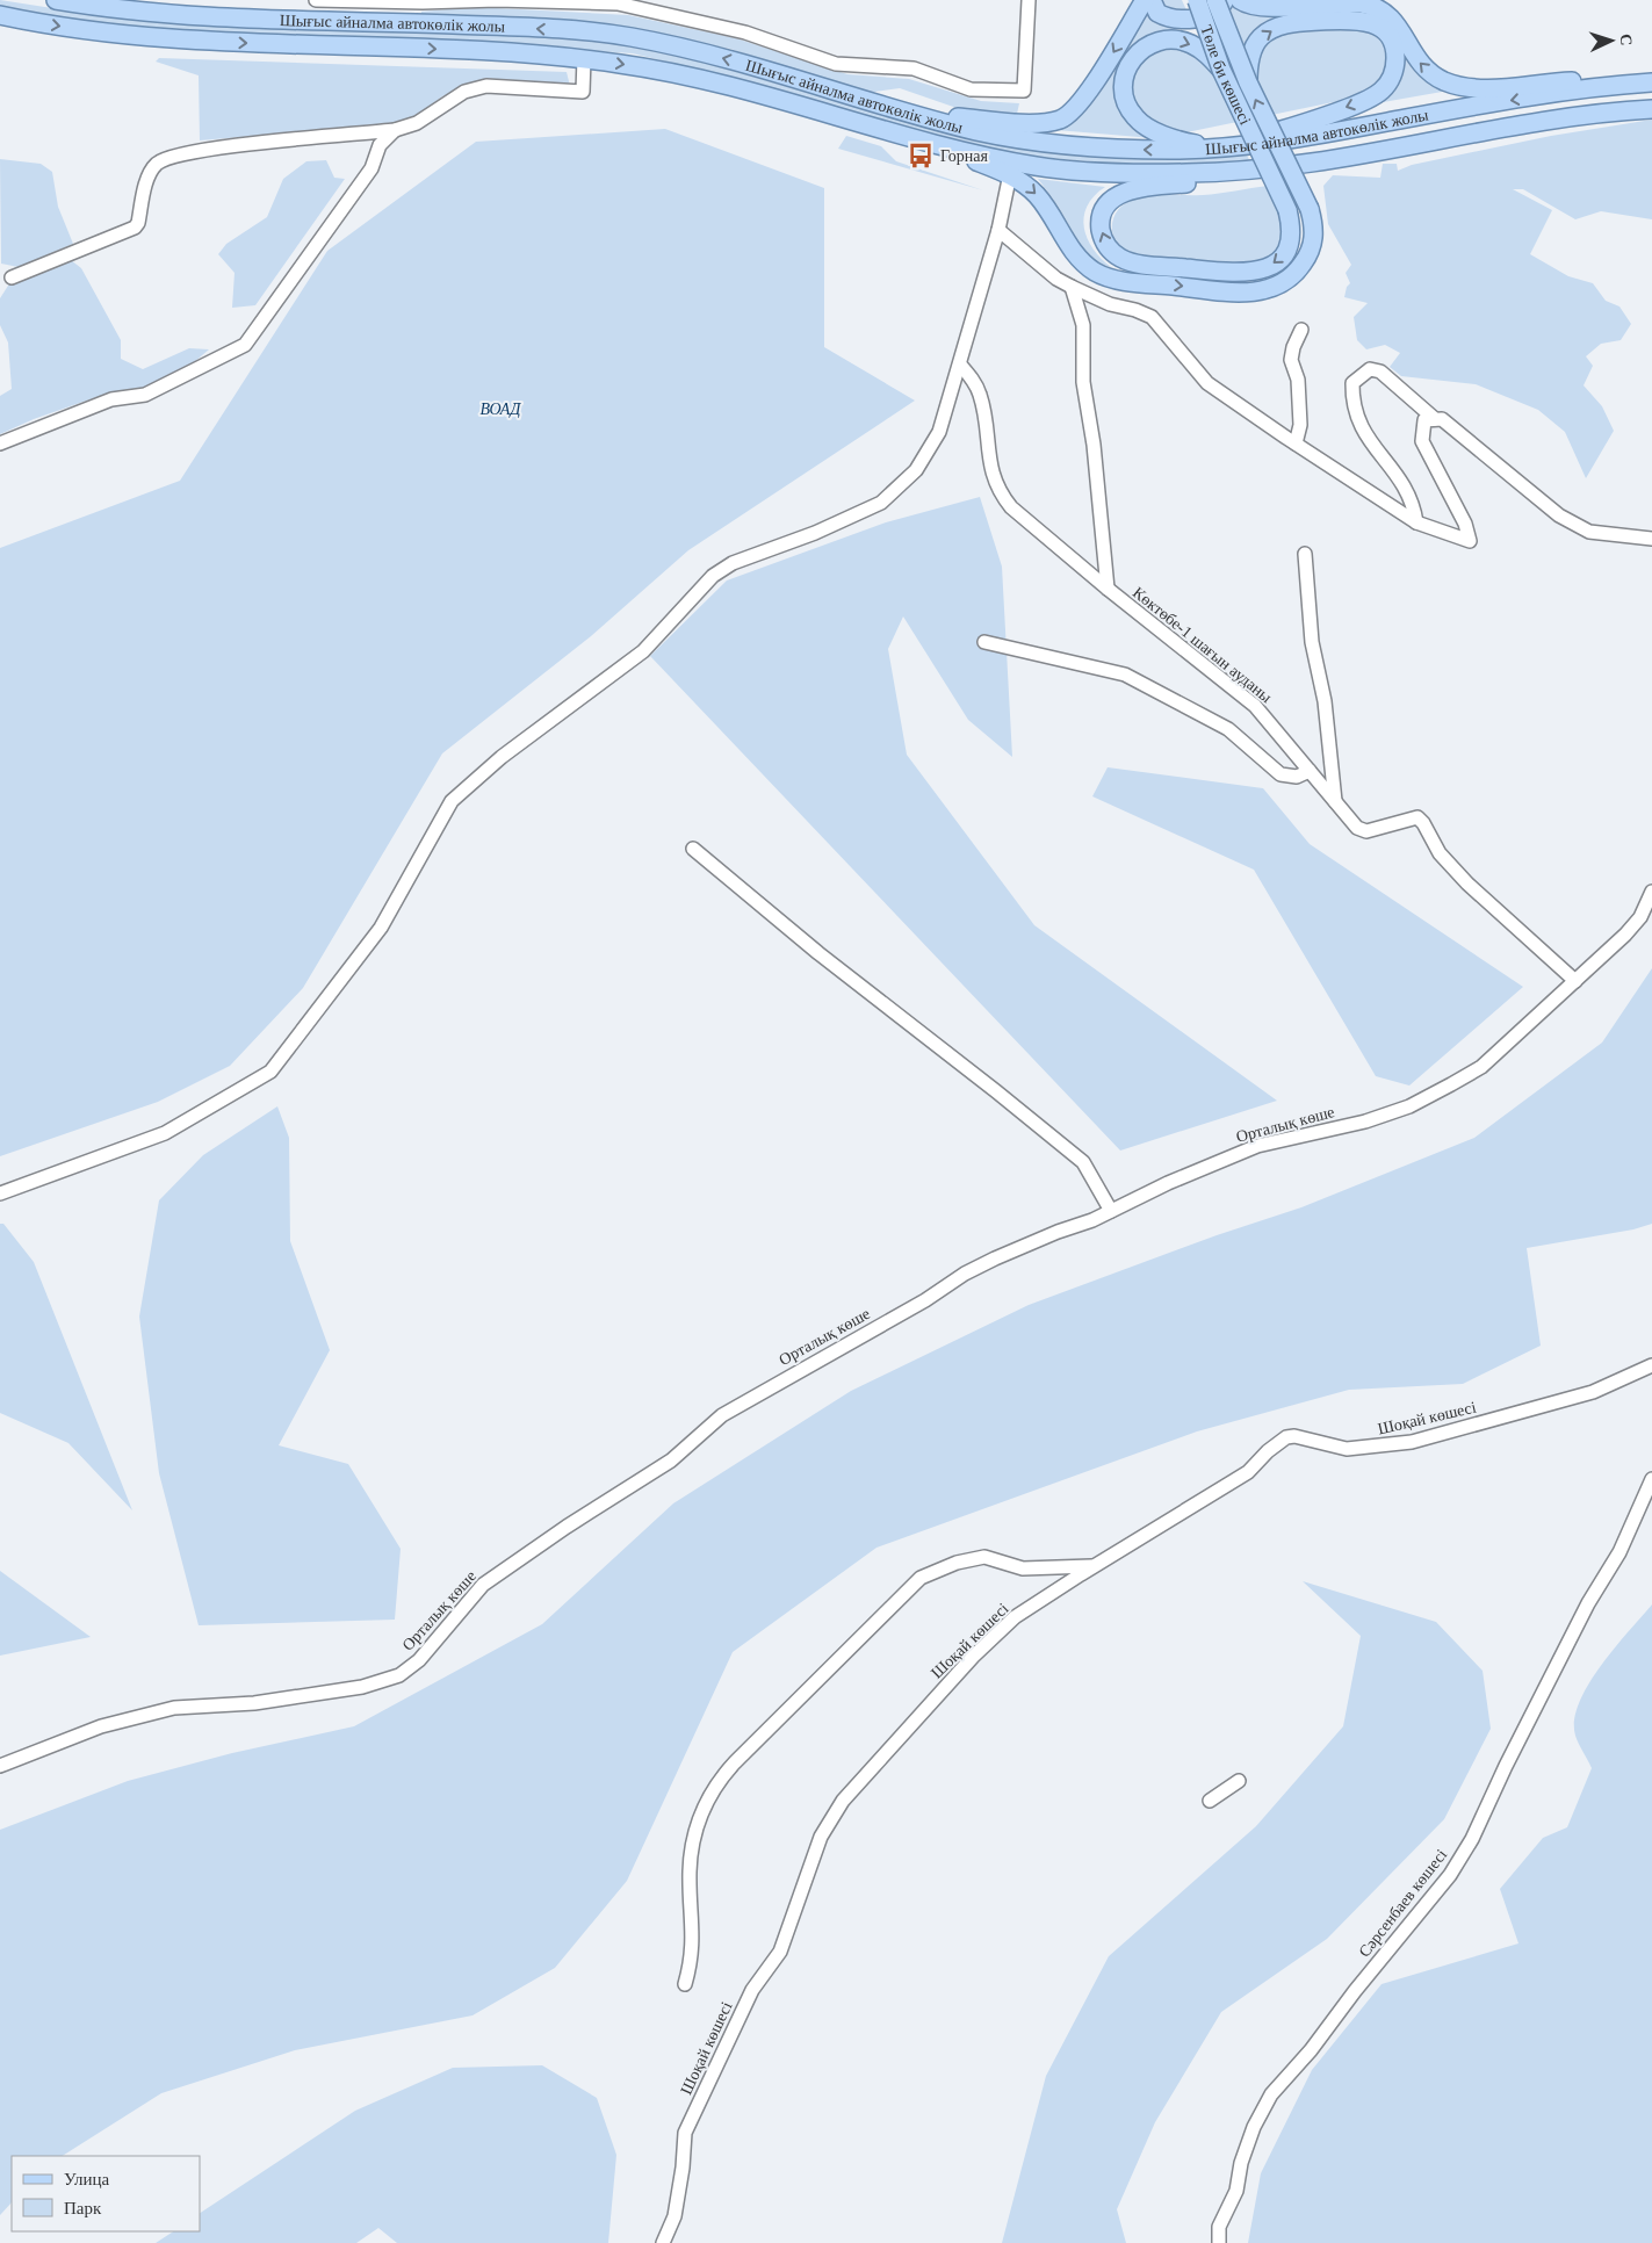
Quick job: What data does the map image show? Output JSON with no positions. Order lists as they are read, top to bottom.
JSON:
{
  "streets": {
    "main road": ["Шығыс айналма автокөлік жолы", "Төле би көшесі"],
    "street": [
      "Көктөбе-1 шағын ауданы",
      "Орталық көше",
      "Шоқай көшесі",
      "Сәрсенбаев көшесі"
    ]
  },
  "crossings": [
    ["Көктөбе-1 шағын ауданы", "Орталық көше"]
  ],
  "parks": ["ВОАД"],
  "places": {
    "bus stop": ["Горная"]
  },
  "legend": ["Улица", "Парк"],
  "north": "right"
}
